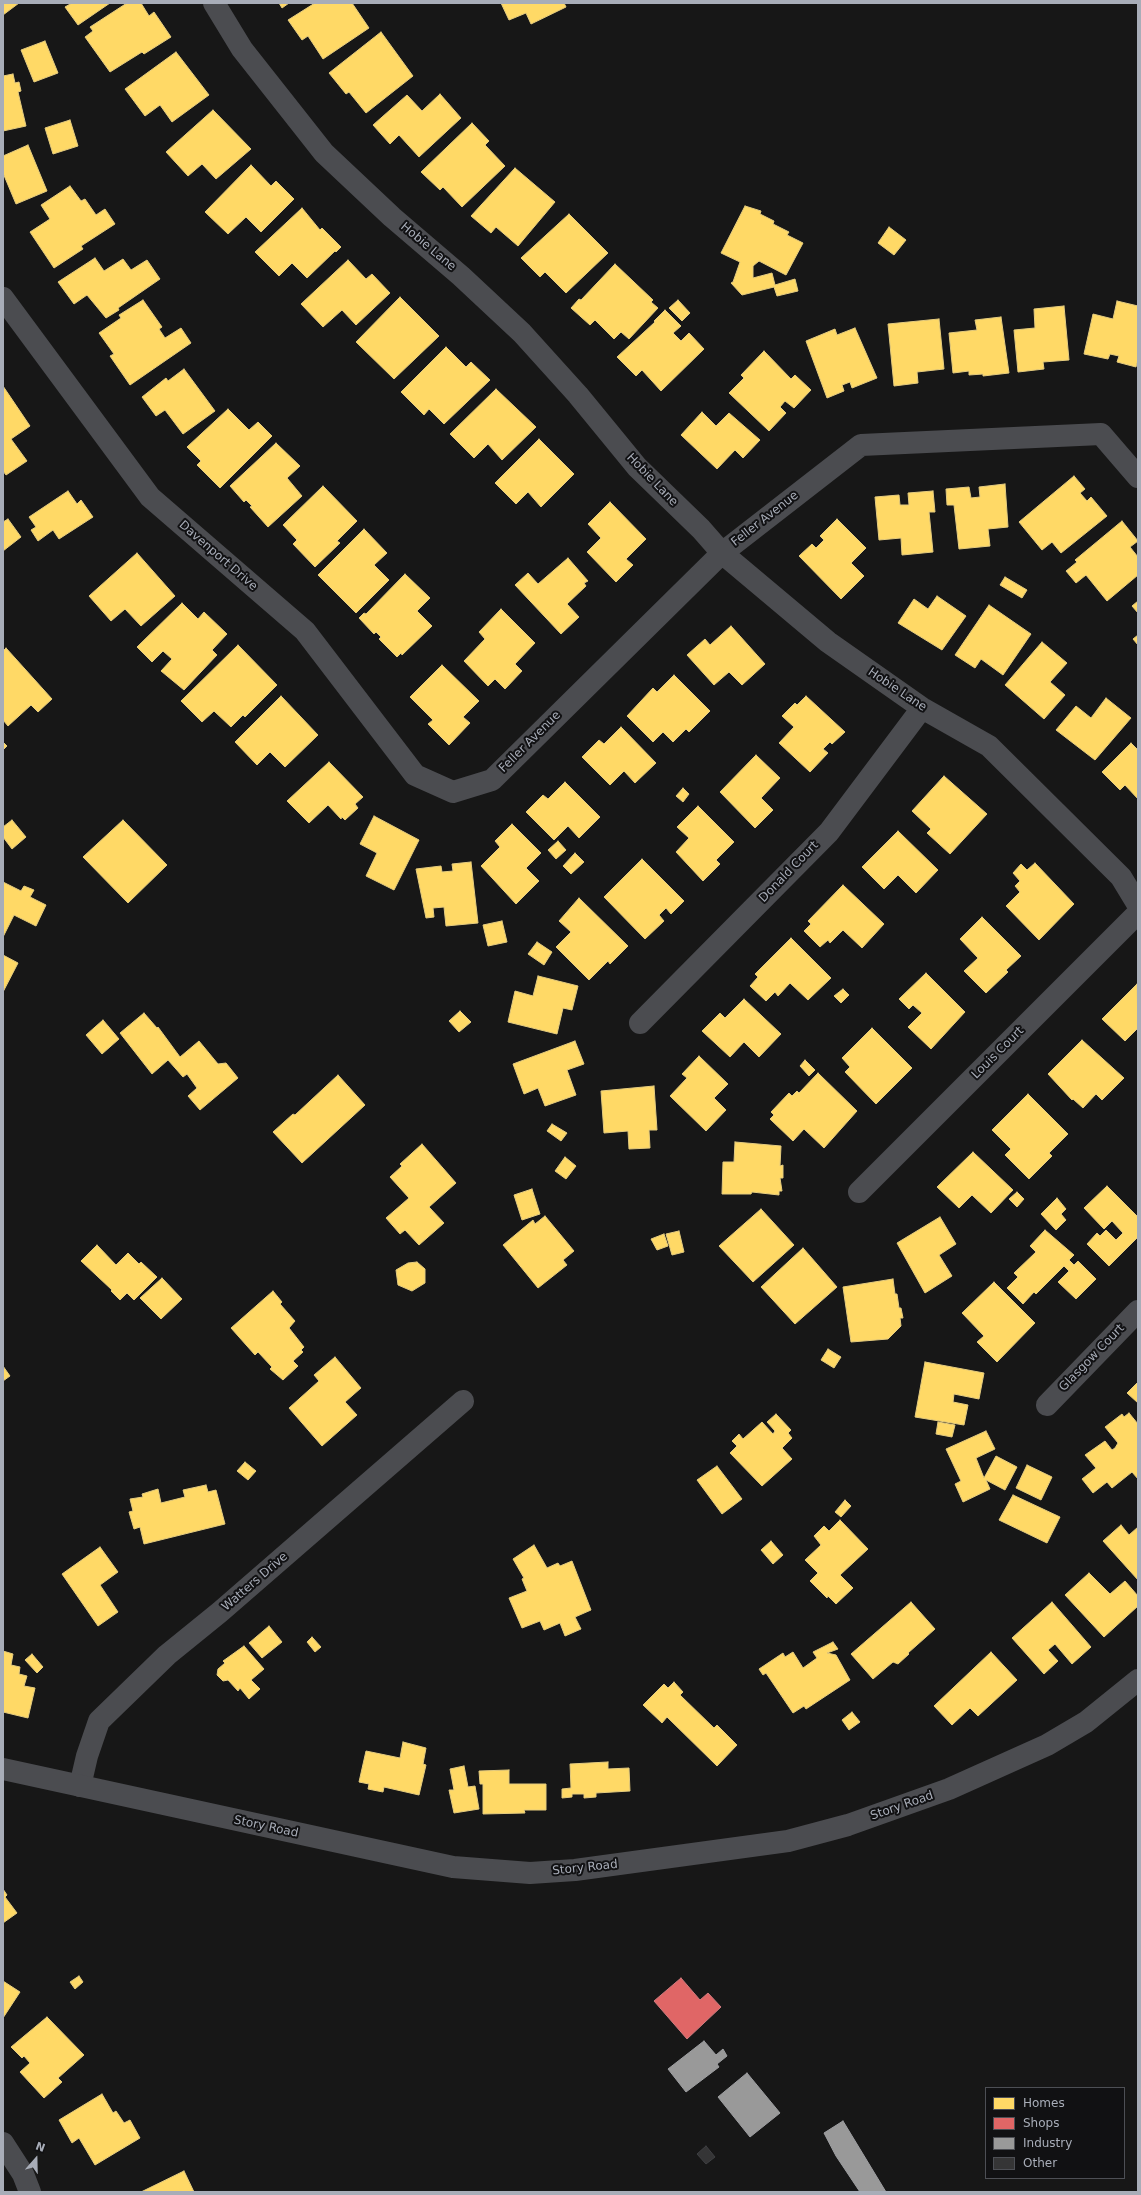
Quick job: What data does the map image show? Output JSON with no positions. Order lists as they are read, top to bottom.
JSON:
{
  "streets": {
    "street": [
      "Hobie Lane",
      "Feller Avenue",
      "Davenport Drive",
      "Donald Court",
      "Louis Court",
      "Glasgow Court",
      "Watters Drive",
      "Story Road"
    ]
  },
  "crossings": [
    ["Hobie Lane", "Feller Avenue"],
    ["Hobie Lane", "Donald Court"],
    ["Feller Avenue", "Davenport Drive"],
    ["Watters Drive", "Story Road"]
  ],
  "legend": [
    "Homes",
    "Shops",
    "Industry",
    "Other"
  ],
  "north": "top"
}
